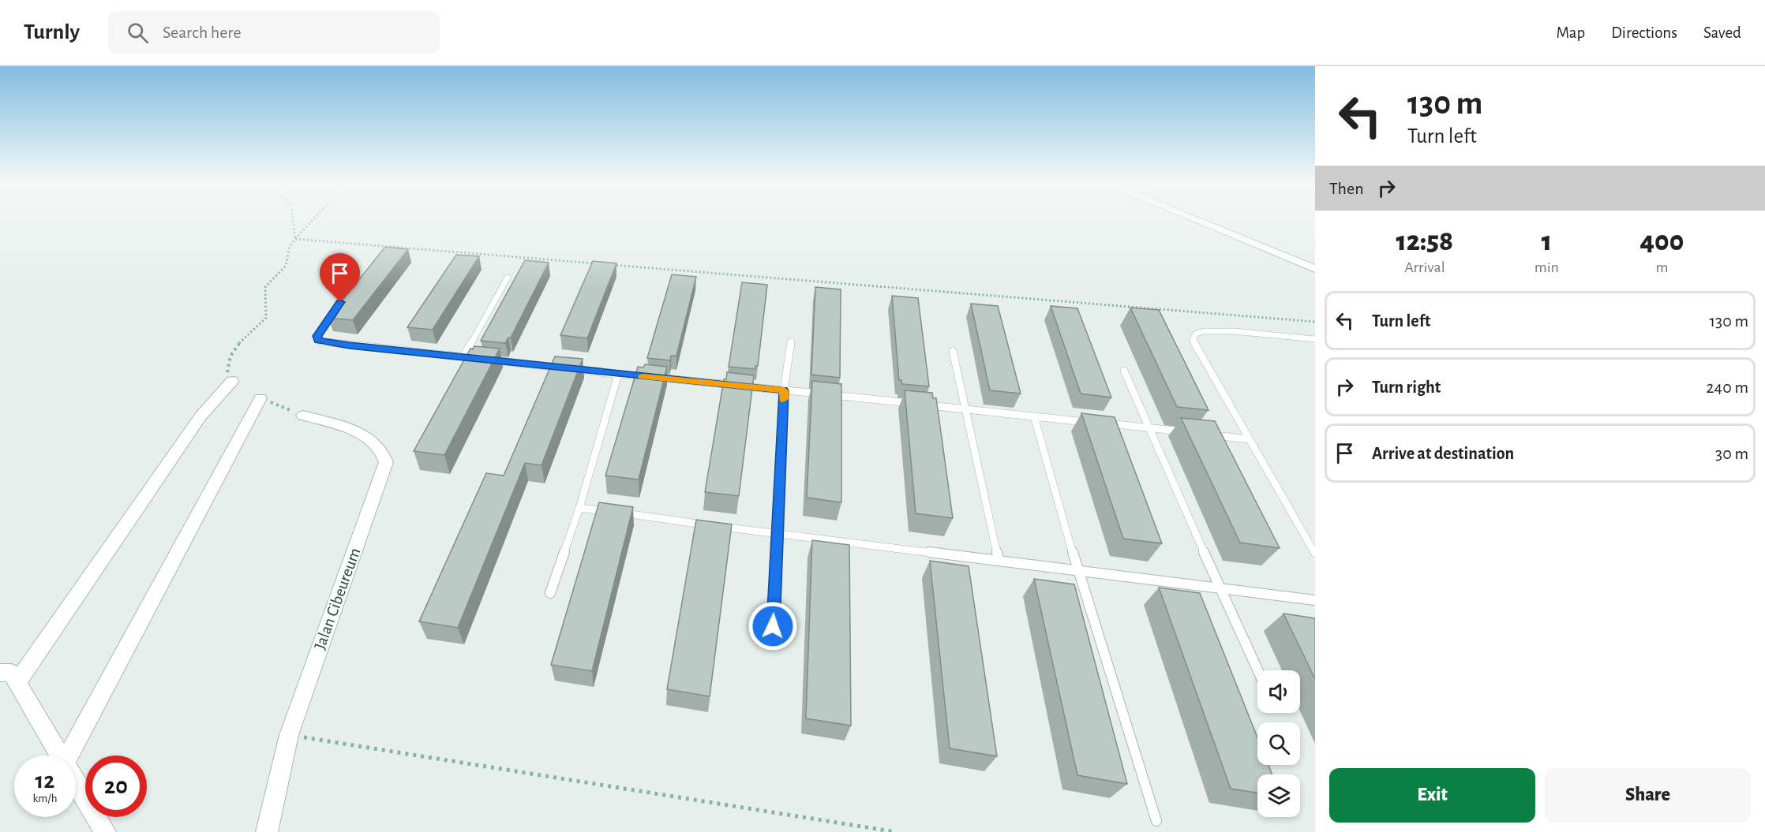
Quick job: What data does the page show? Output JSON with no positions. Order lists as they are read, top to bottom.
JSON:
{
  "streets": {
    "street": ["Jalan Cibeureum"]
  },
  "page": {
    "header": "Turnly",
    "search": "Search here",
    "nav": ["Map", "Directions", "Saved"],
    "turn": ["130 m", "Turn left"],
    "then": "Then",
    "eta": [
      "12:58",
      "Arrival",
      "1",
      "min",
      "400",
      "m"
    ],
    "list": [
      {
        "name": "Turn left",
        "value": "130 m"
      },
      {
        "name": "Turn right",
        "value": "240 m"
      },
      {
        "name": "Arrive at destination",
        "value": "30 m"
      }
    ],
    "speed": "12 km/h",
    "limit": "20",
    "buttons": ["Exit", "Share"]
  }
}
